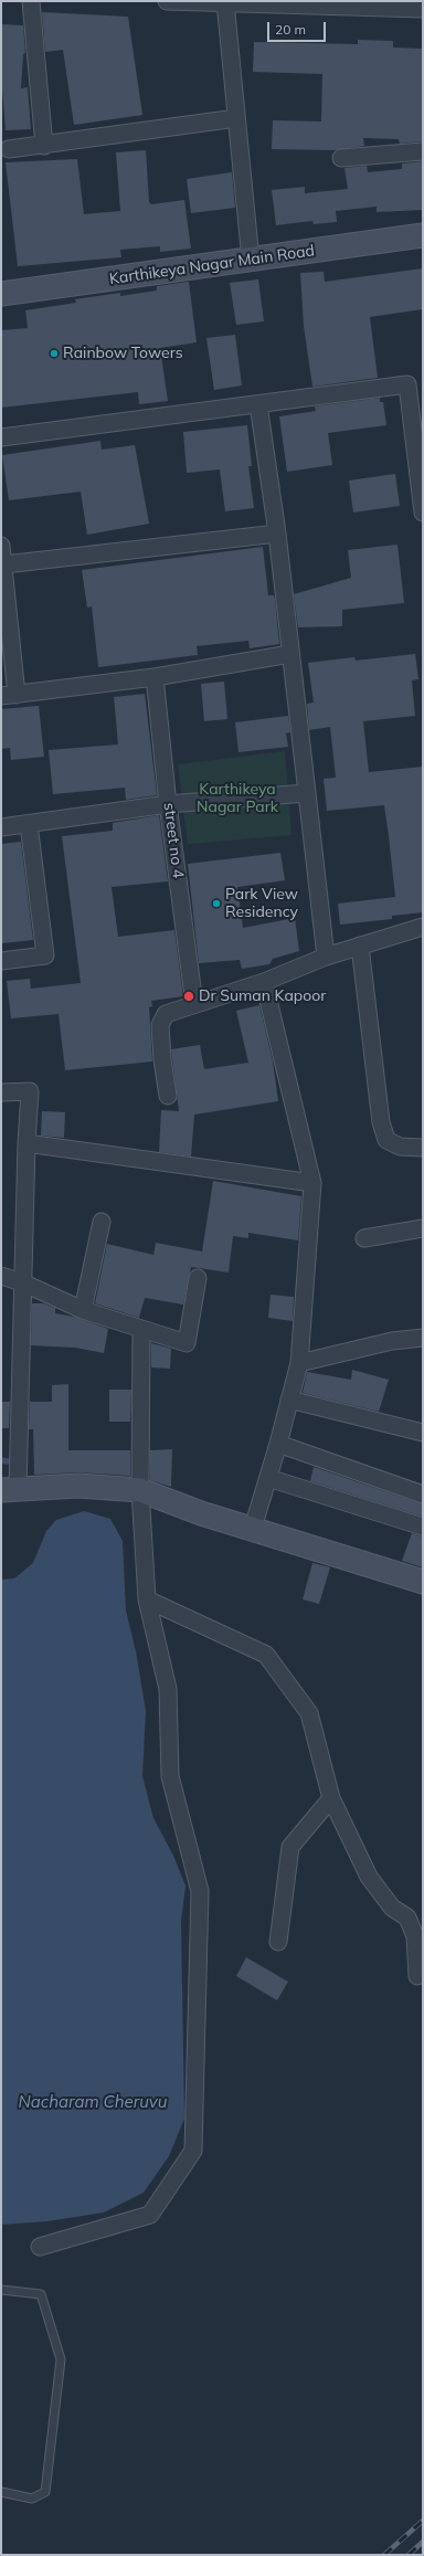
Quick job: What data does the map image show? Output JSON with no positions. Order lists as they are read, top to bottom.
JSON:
{
  "streets": {
    "street": ["Karthikeya Nagar Main Road", "street no 4"]
  },
  "water": ["Nacharam Cheruvu"],
  "parks": ["Karthikeya Nagar Park"],
  "places": ["Rainbow Towers", "Park View Residency", "Dr Suman Kapoor"],
  "scale_bar": "20 m"
}
